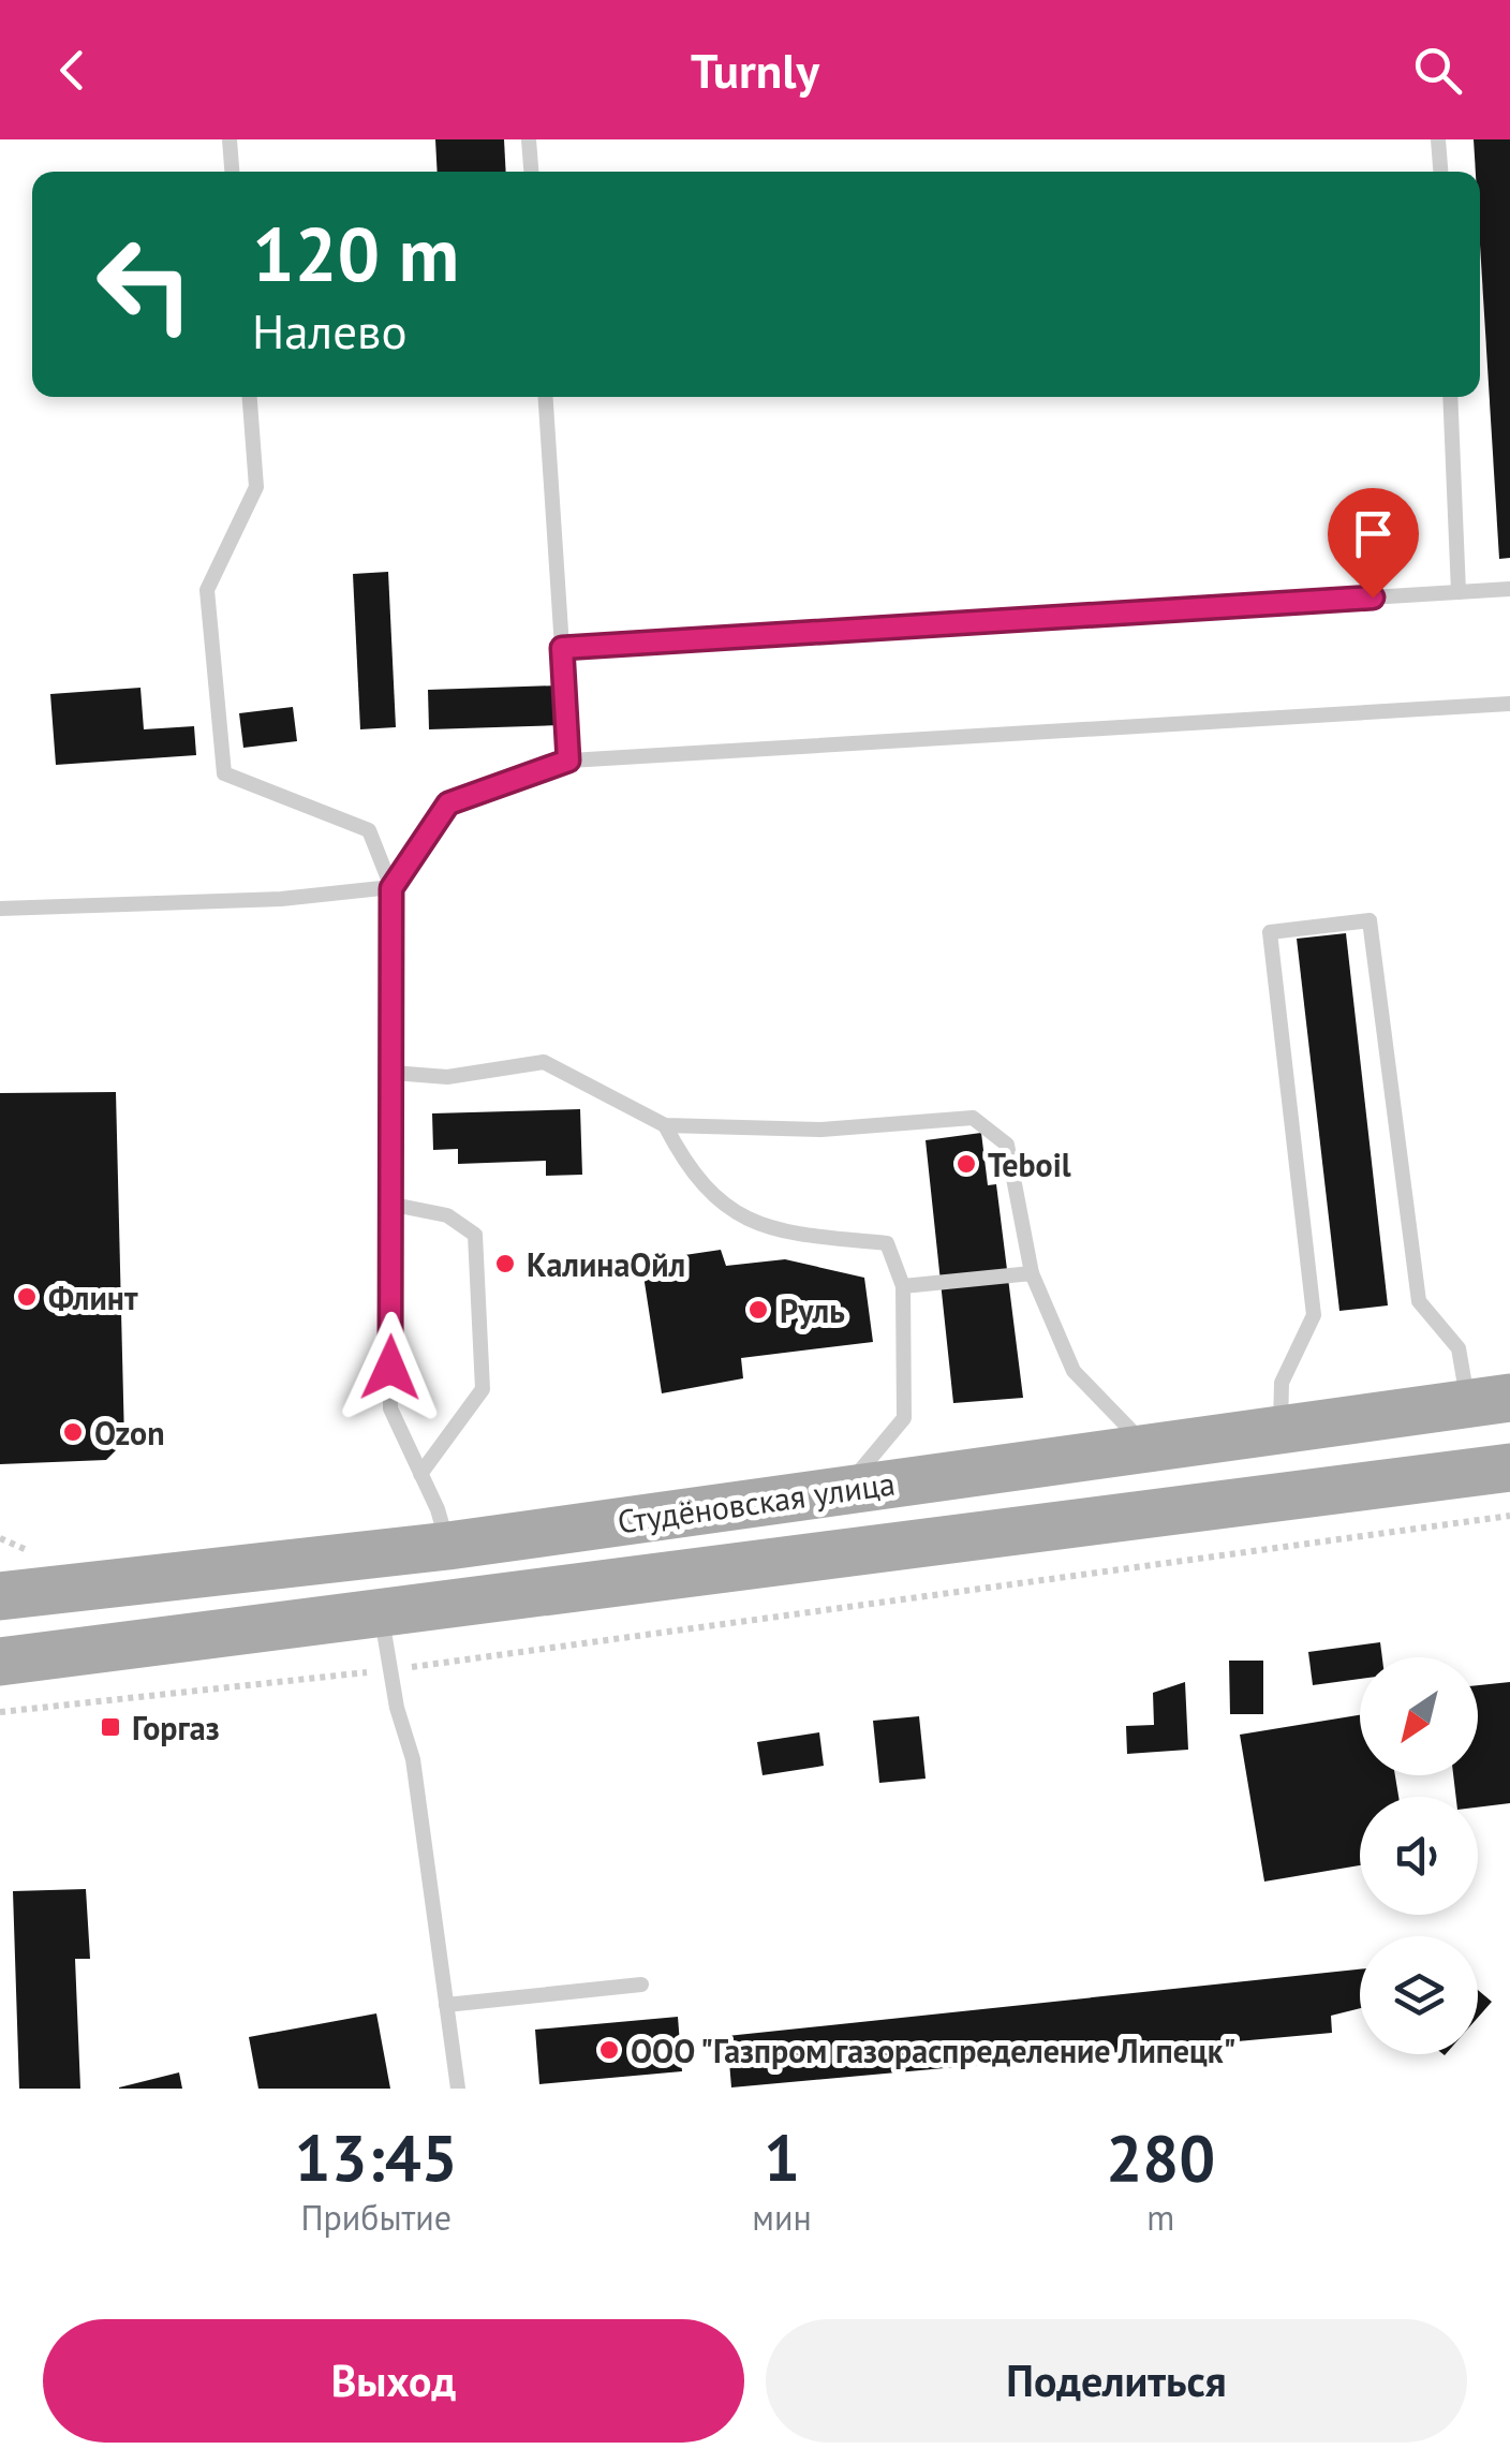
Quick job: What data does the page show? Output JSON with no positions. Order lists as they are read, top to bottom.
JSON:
{
  "streets": {
    "main road": ["Студёновская улица"]
  },
  "places": {
    "other": [
      "Teboil",
      "КалинаОйл",
      "Флинт",
      "Руль",
      "Ozon",
      "ООО \"Газпром газораспределение Липецк\""
    ],
    "transit": ["Горгаз"]
  },
  "north": "bottom left",
  "page": {
    "header": "Turnly",
    "turn": ["120 m", "Налево"],
    "eta": [
      "13:45",
      "Прибытие",
      "1",
      "мин",
      "280",
      "m"
    ],
    "buttons": ["Выход", "Поделиться"]
  }
}
